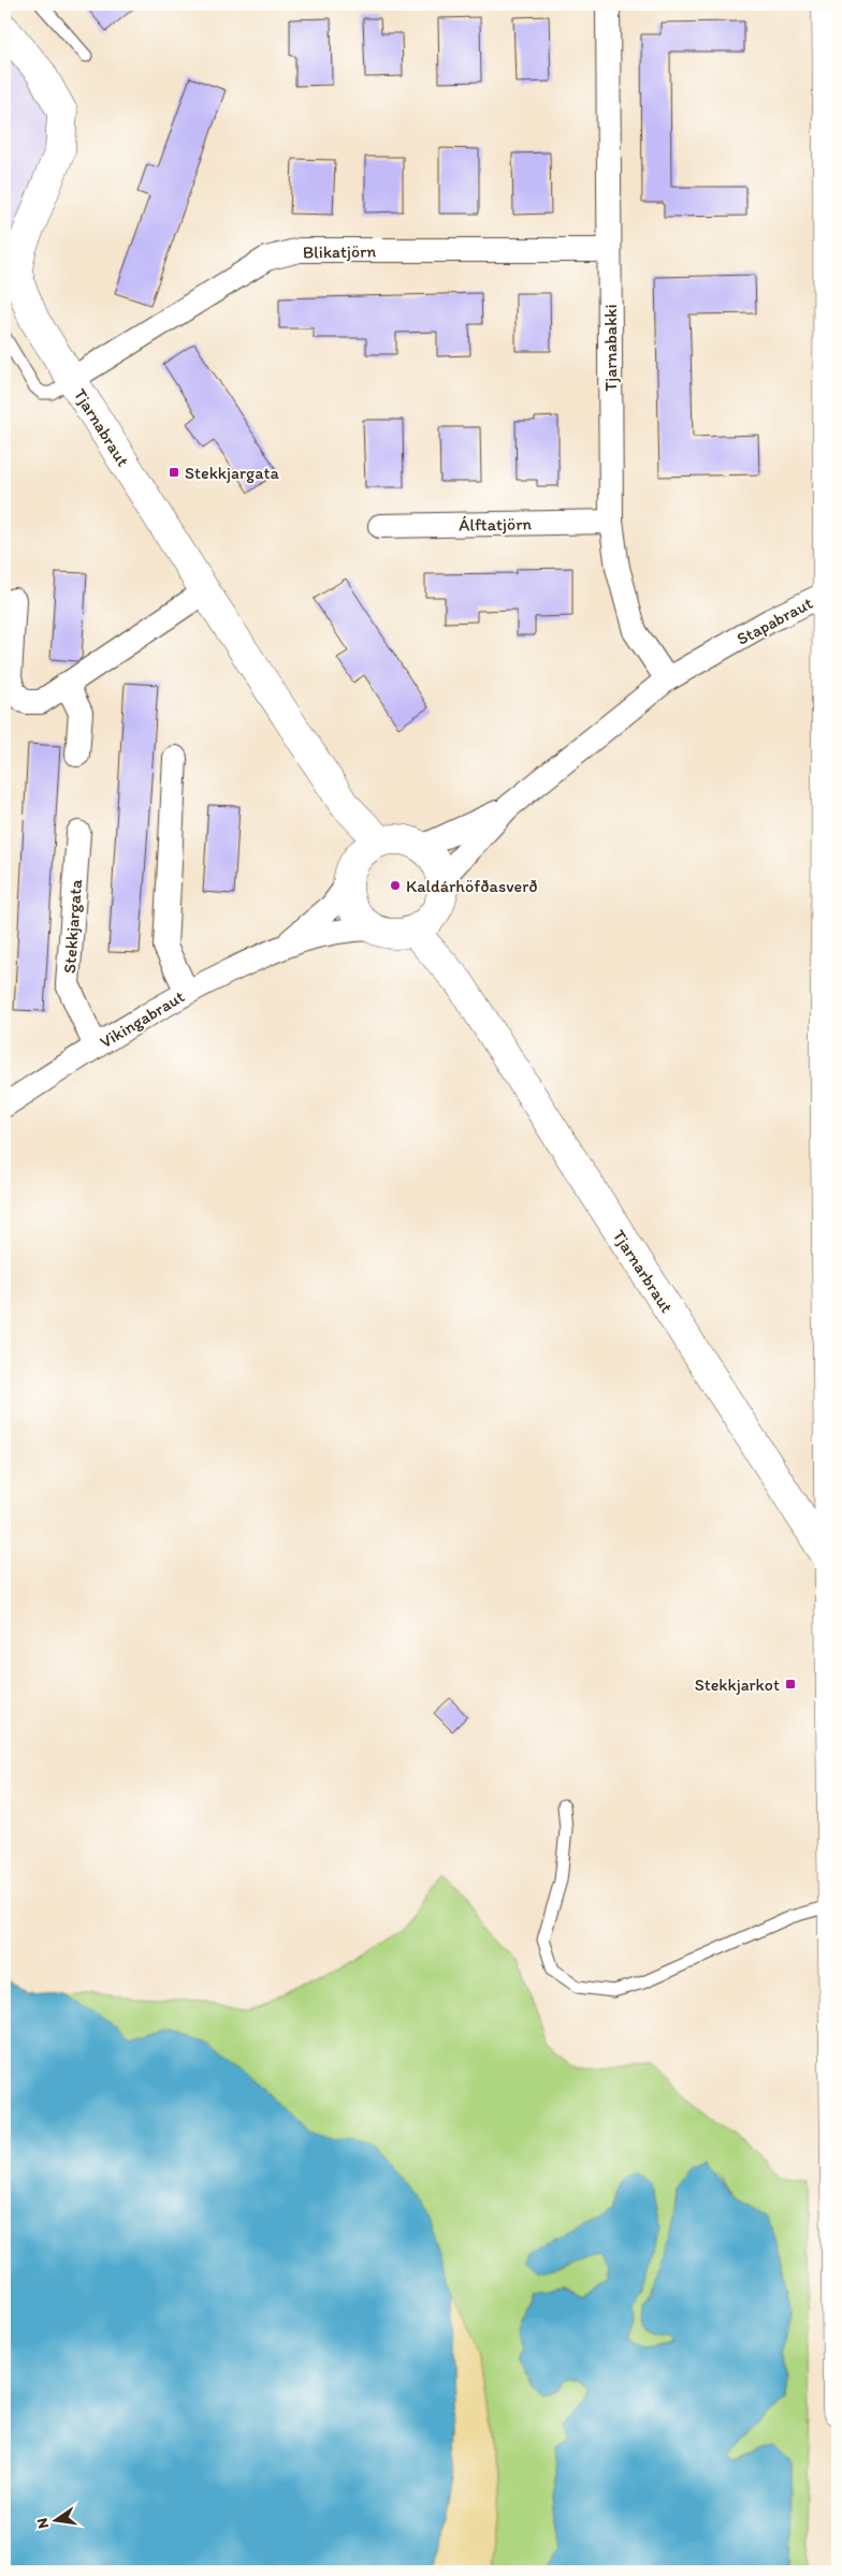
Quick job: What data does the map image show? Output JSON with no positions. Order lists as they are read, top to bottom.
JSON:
{
  "streets": {
    "street": [
      "Blikatjörn",
      "Tjarnabakki",
      "Tjarnabraut",
      "Álftatjörn",
      "Stapabraut",
      "Stekkjargata",
      "Vikingabraut",
      "Tjarnarbraut"
    ]
  },
  "crossings": [
    ["Blikatjörn", "Tjarnabakki"],
    ["Blikatjörn", "Tjarnabraut"],
    ["Tjarnabakki", "Álftatjörn"],
    ["Tjarnabakki", "Stapabraut"],
    ["Tjarnabraut", "Stapabraut"],
    ["Tjarnabraut", "Vikingabraut"],
    ["Tjarnabraut", "Tjarnarbraut"],
    ["Stapabraut", "Vikingabraut"],
    ["Stapabraut", "Tjarnarbraut"],
    ["Stekkjargata", "Vikingabraut"],
    ["Vikingabraut", "Tjarnarbraut"]
  ],
  "places": {
    "transit": ["Stekkjargata", "Stekkjarkot"],
    "other": ["Kaldárhöfðasverð"]
  },
  "north": "left"
}
